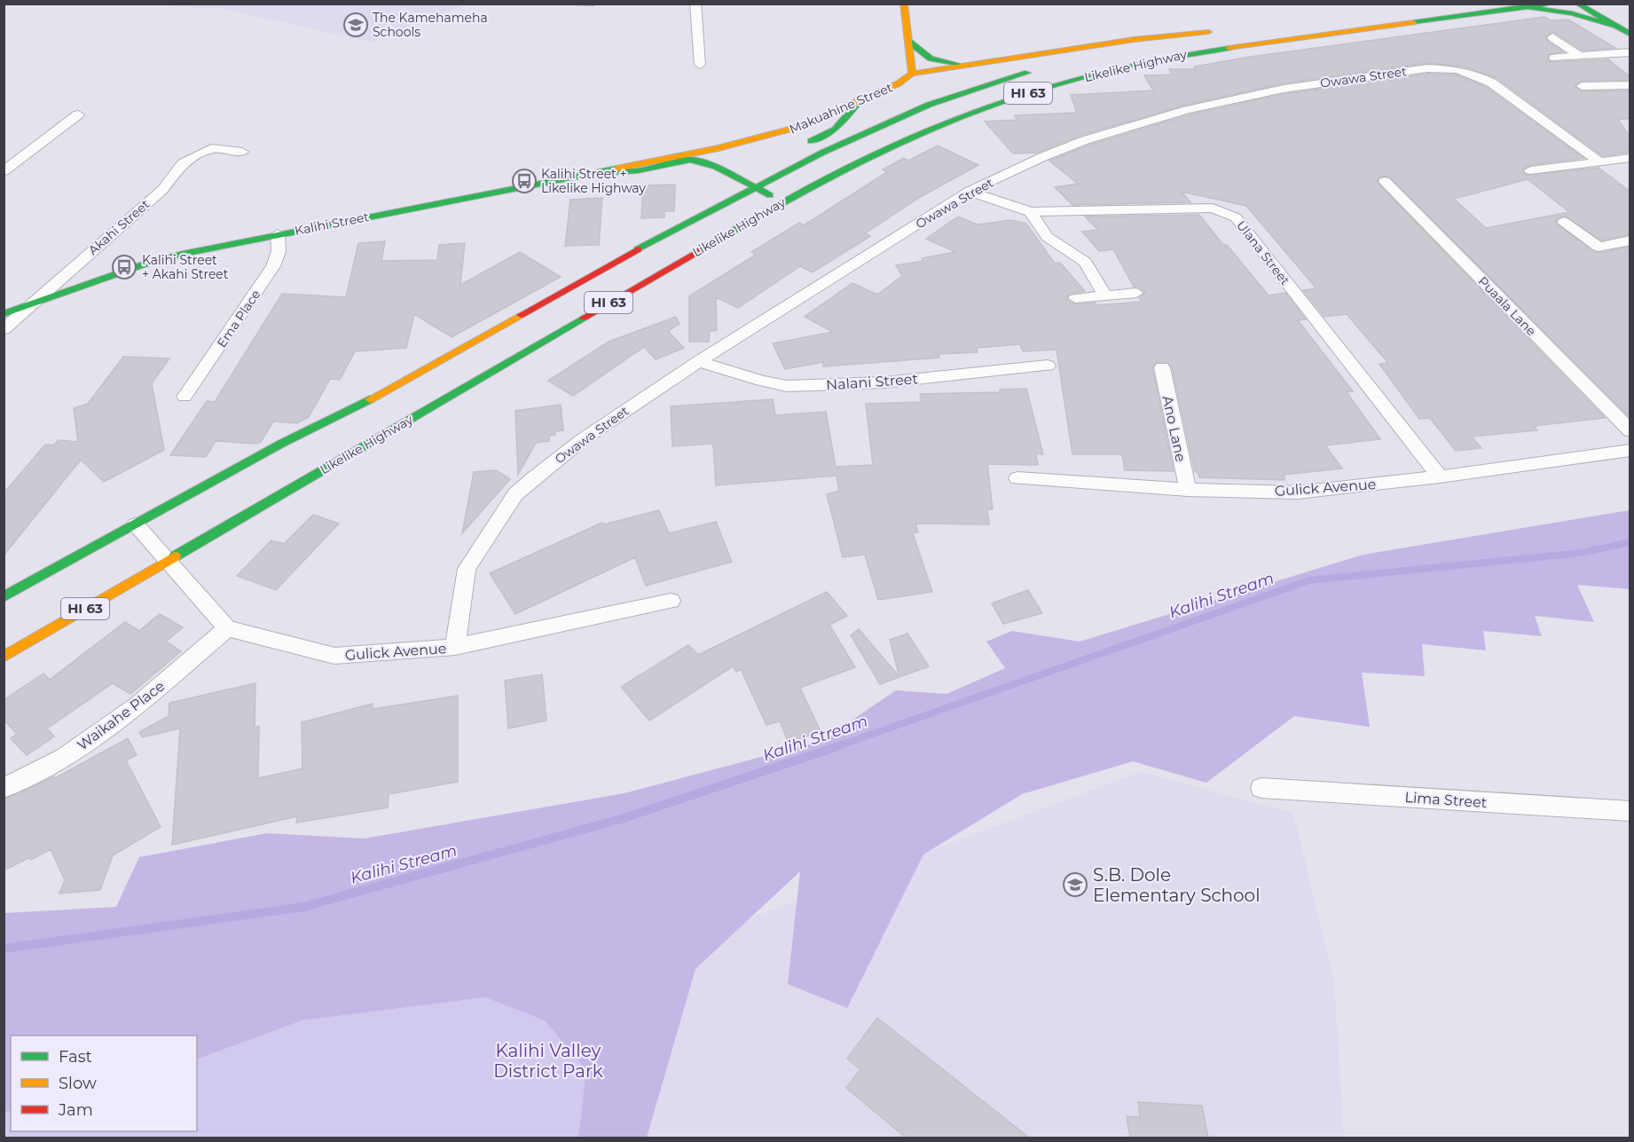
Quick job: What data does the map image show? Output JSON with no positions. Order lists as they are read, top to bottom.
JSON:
{
  "streets": {
    "main road": [
      "Likelike Highway",
      "HI 63",
      "Makuahine Street",
      "Kalihi Street"
    ],
    "street": [
      "Owawa Street",
      "Akahi Street",
      "Ulana Street",
      "Puaala Lane",
      "Ema Place",
      "Nalani Street",
      "Ano Lane",
      "Gulick Avenue",
      "Waikahe Place",
      "Lima Street"
    ]
  },
  "crossings": [
    ["Owawa Street", "Ulana Street"],
    ["Owawa Street", "Nalani Street"],
    ["Owawa Street", "Gulick Avenue"],
    ["Makuahine Street", "Kalihi Street"],
    ["Kalihi Street", "Akahi Street"],
    ["Kalihi Street", "Ema Place"],
    ["Ulana Street", "Gulick Avenue"],
    ["Ano Lane", "Gulick Avenue"],
    ["Gulick Avenue", "Waikahe Place"]
  ],
  "water": ["Kalihi Stream"],
  "parks": ["Kalihi Valley District Park"],
  "places": {
    "school or university": ["The Kamehameha Schools", "S.B. Dole Elementary School"],
    "bus stop": ["Kalihi Street + Likelike Highway", "Kalihi Street + Akahi Street"]
  },
  "legend": ["Fast", "Slow", "Jam"]
}
